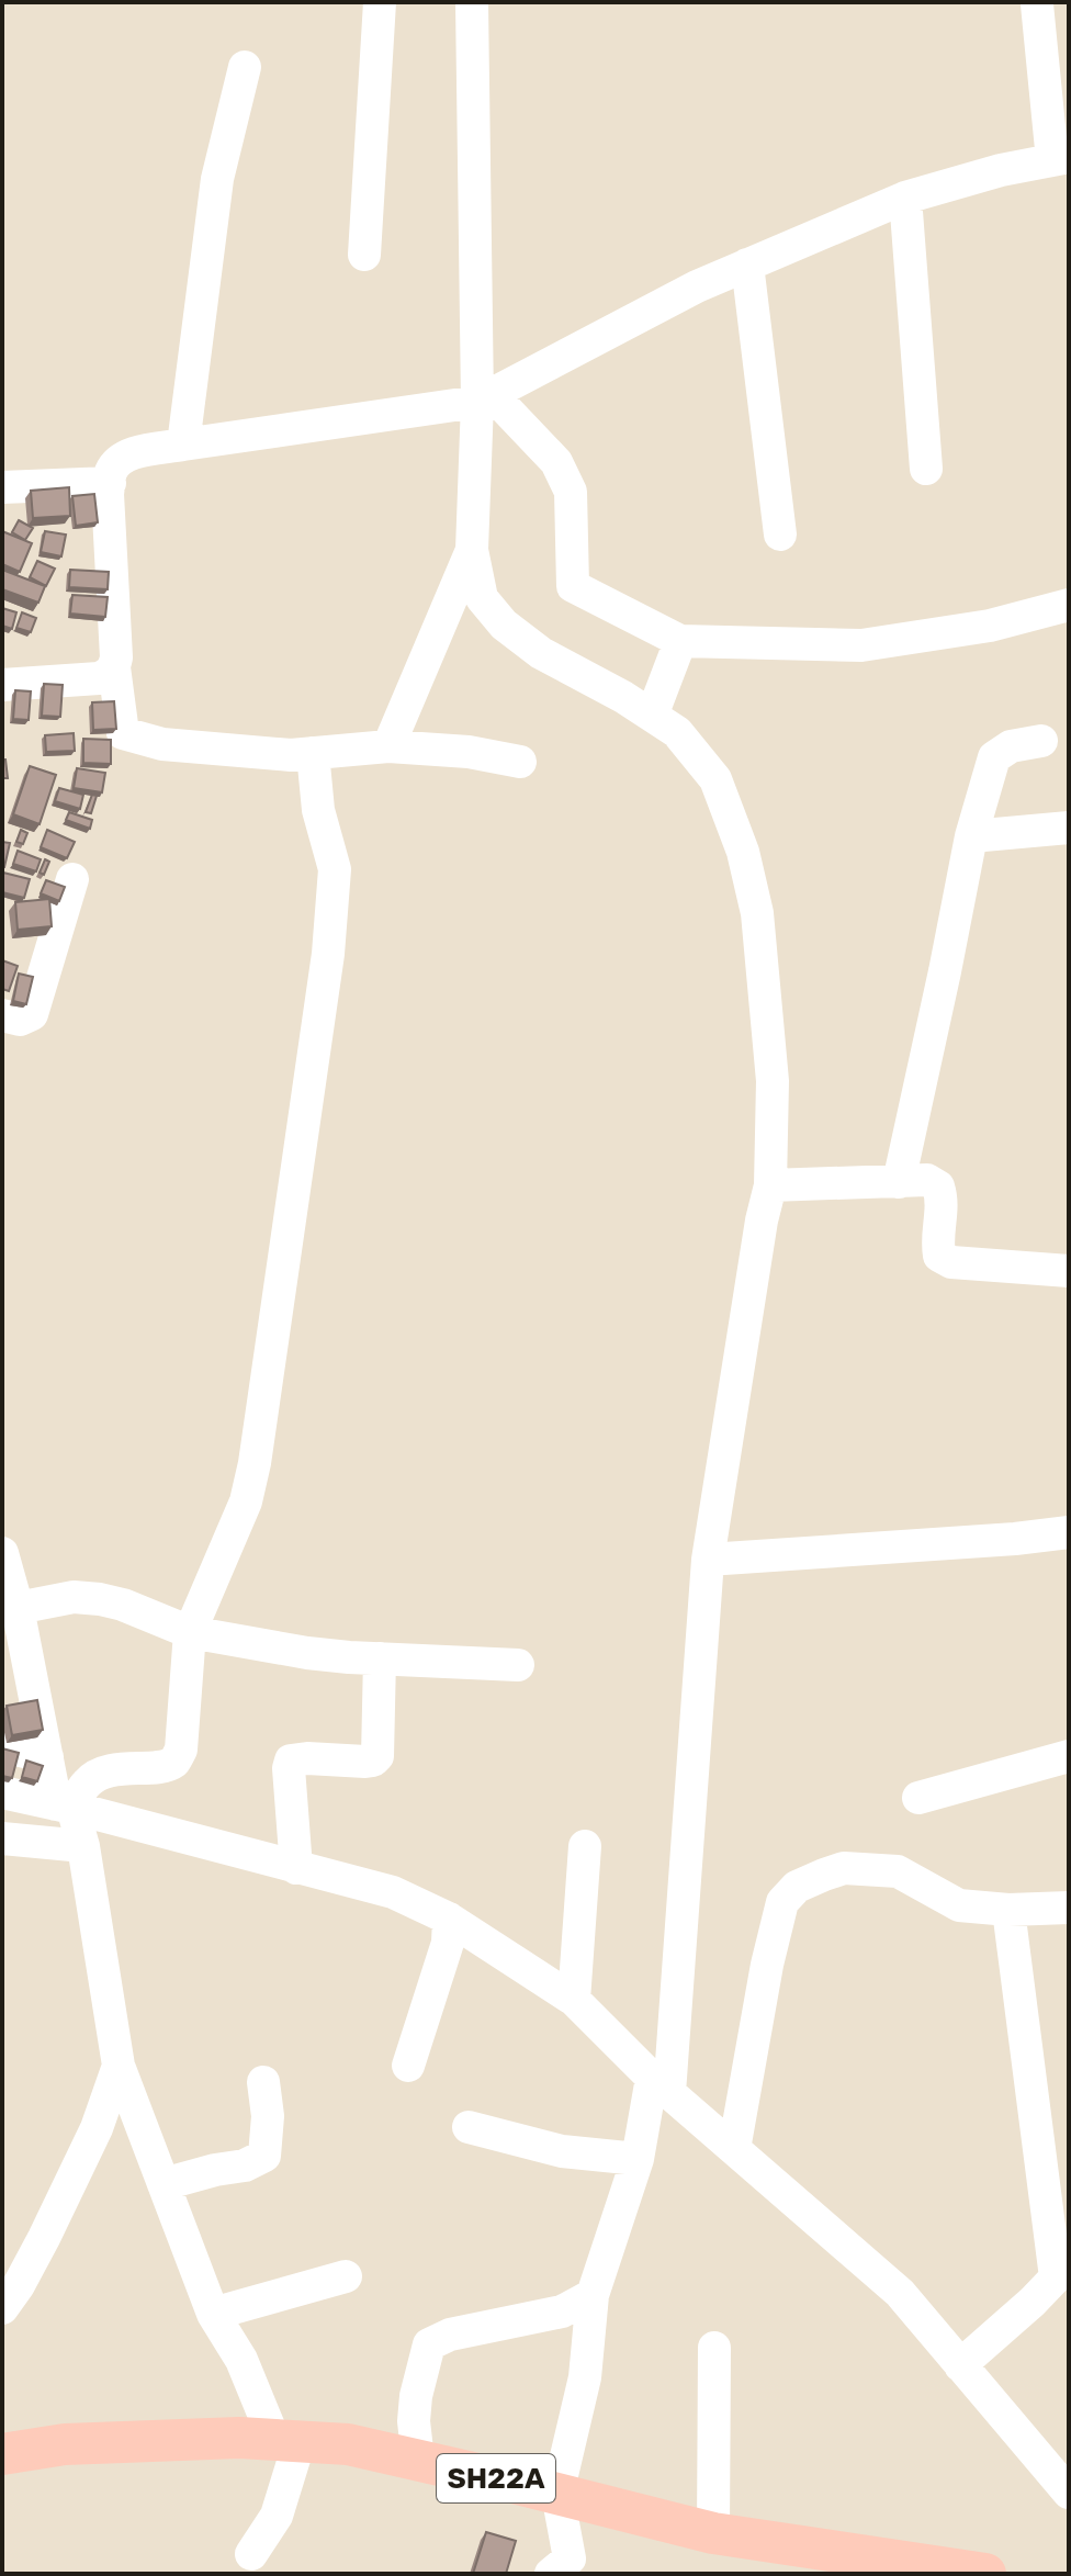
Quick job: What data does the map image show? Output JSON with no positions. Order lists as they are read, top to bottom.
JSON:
{
  "streets": {
    "main road": ["SH22A"]
  }
}
